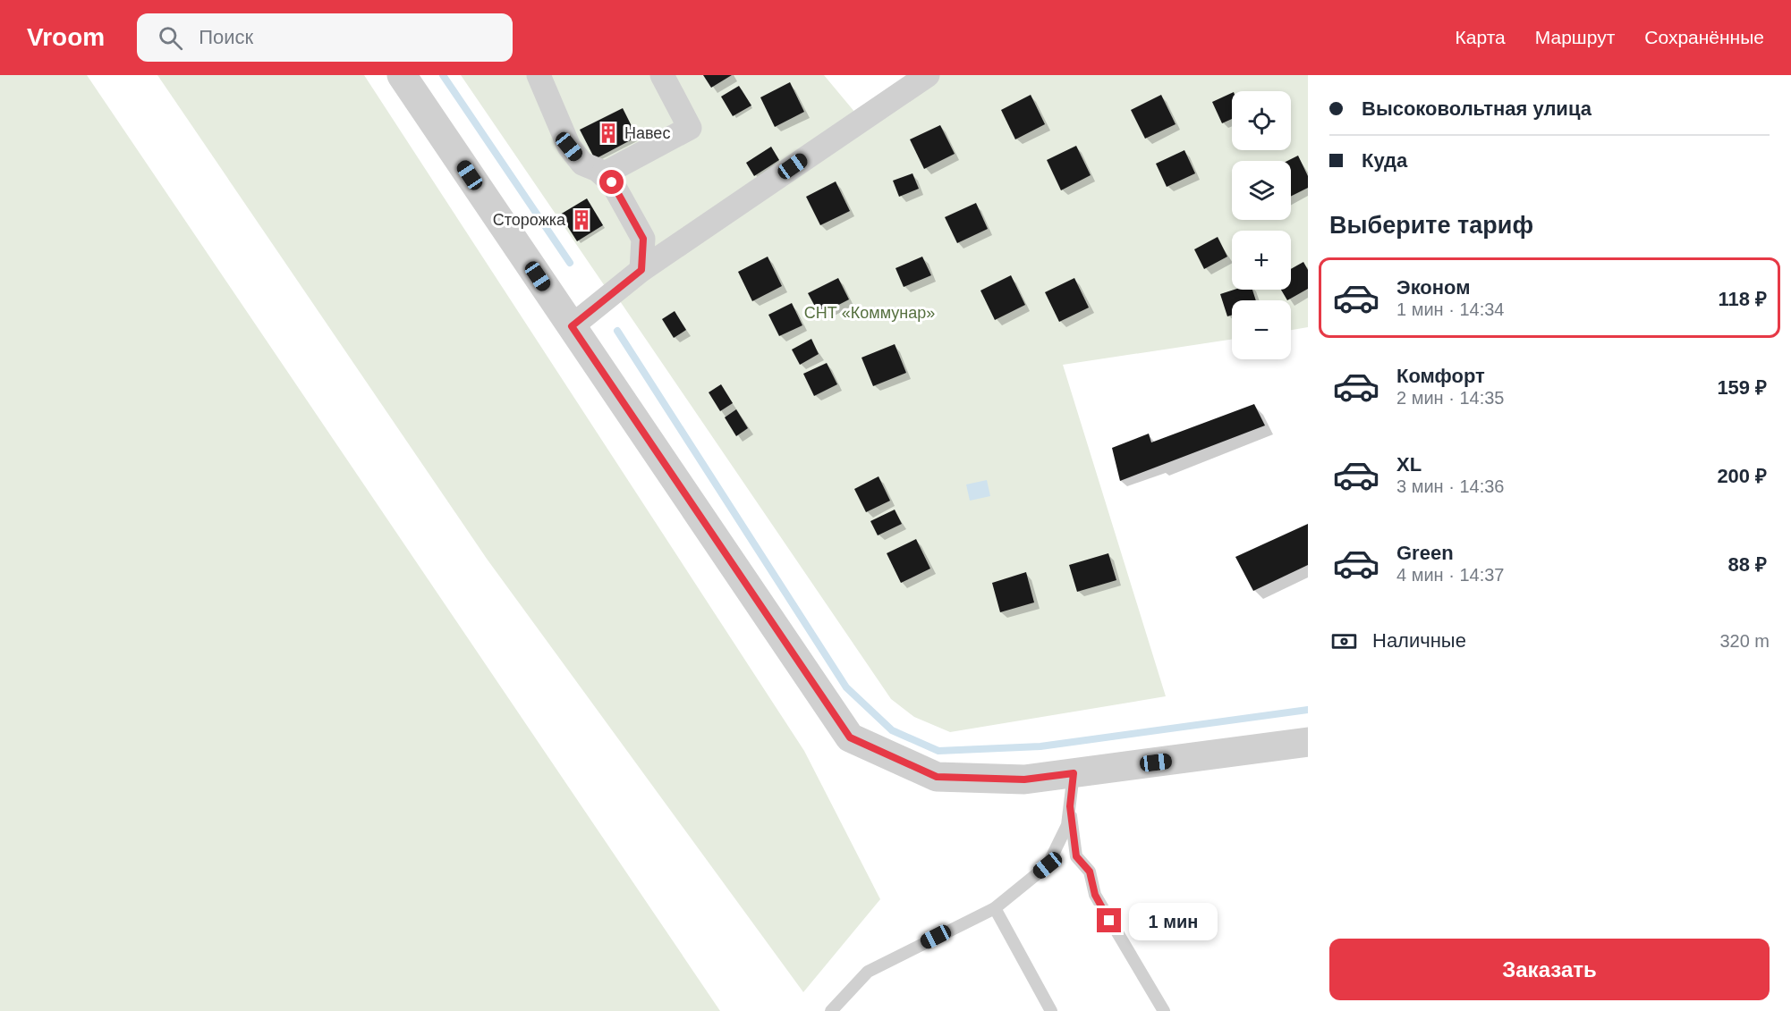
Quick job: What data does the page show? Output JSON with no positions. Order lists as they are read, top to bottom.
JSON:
{
  "parks": ["СНТ «Коммунар»"],
  "places": {
    "building": ["Навес", "Сторожка"]
  },
  "page": {
    "header": "Vroom",
    "search": "Поиск",
    "nav": ["Карта", "Маршрут", "Сохранённые"],
    "banner": ["Высоковольтная улица", "Куда"],
    "map_buttons": ["+", "−"],
    "heading": "Выберите тариф",
    "list": [
      {
        "name": "Эконом",
        "note": "1 мин · 14:34",
        "value": "118 ₽"
      },
      {
        "name": "Комфорт",
        "note": "2 мин · 14:35",
        "value": "159 ₽"
      },
      {
        "name": "XL",
        "note": "3 мин · 14:36",
        "value": "200 ₽"
      },
      {
        "name": "Green",
        "note": "4 мин · 14:37",
        "value": "88 ₽"
      }
    ],
    "pay": ["Наличные", "320 m"],
    "bubble": "1 мин",
    "buttons": "Заказать"
  }
}
